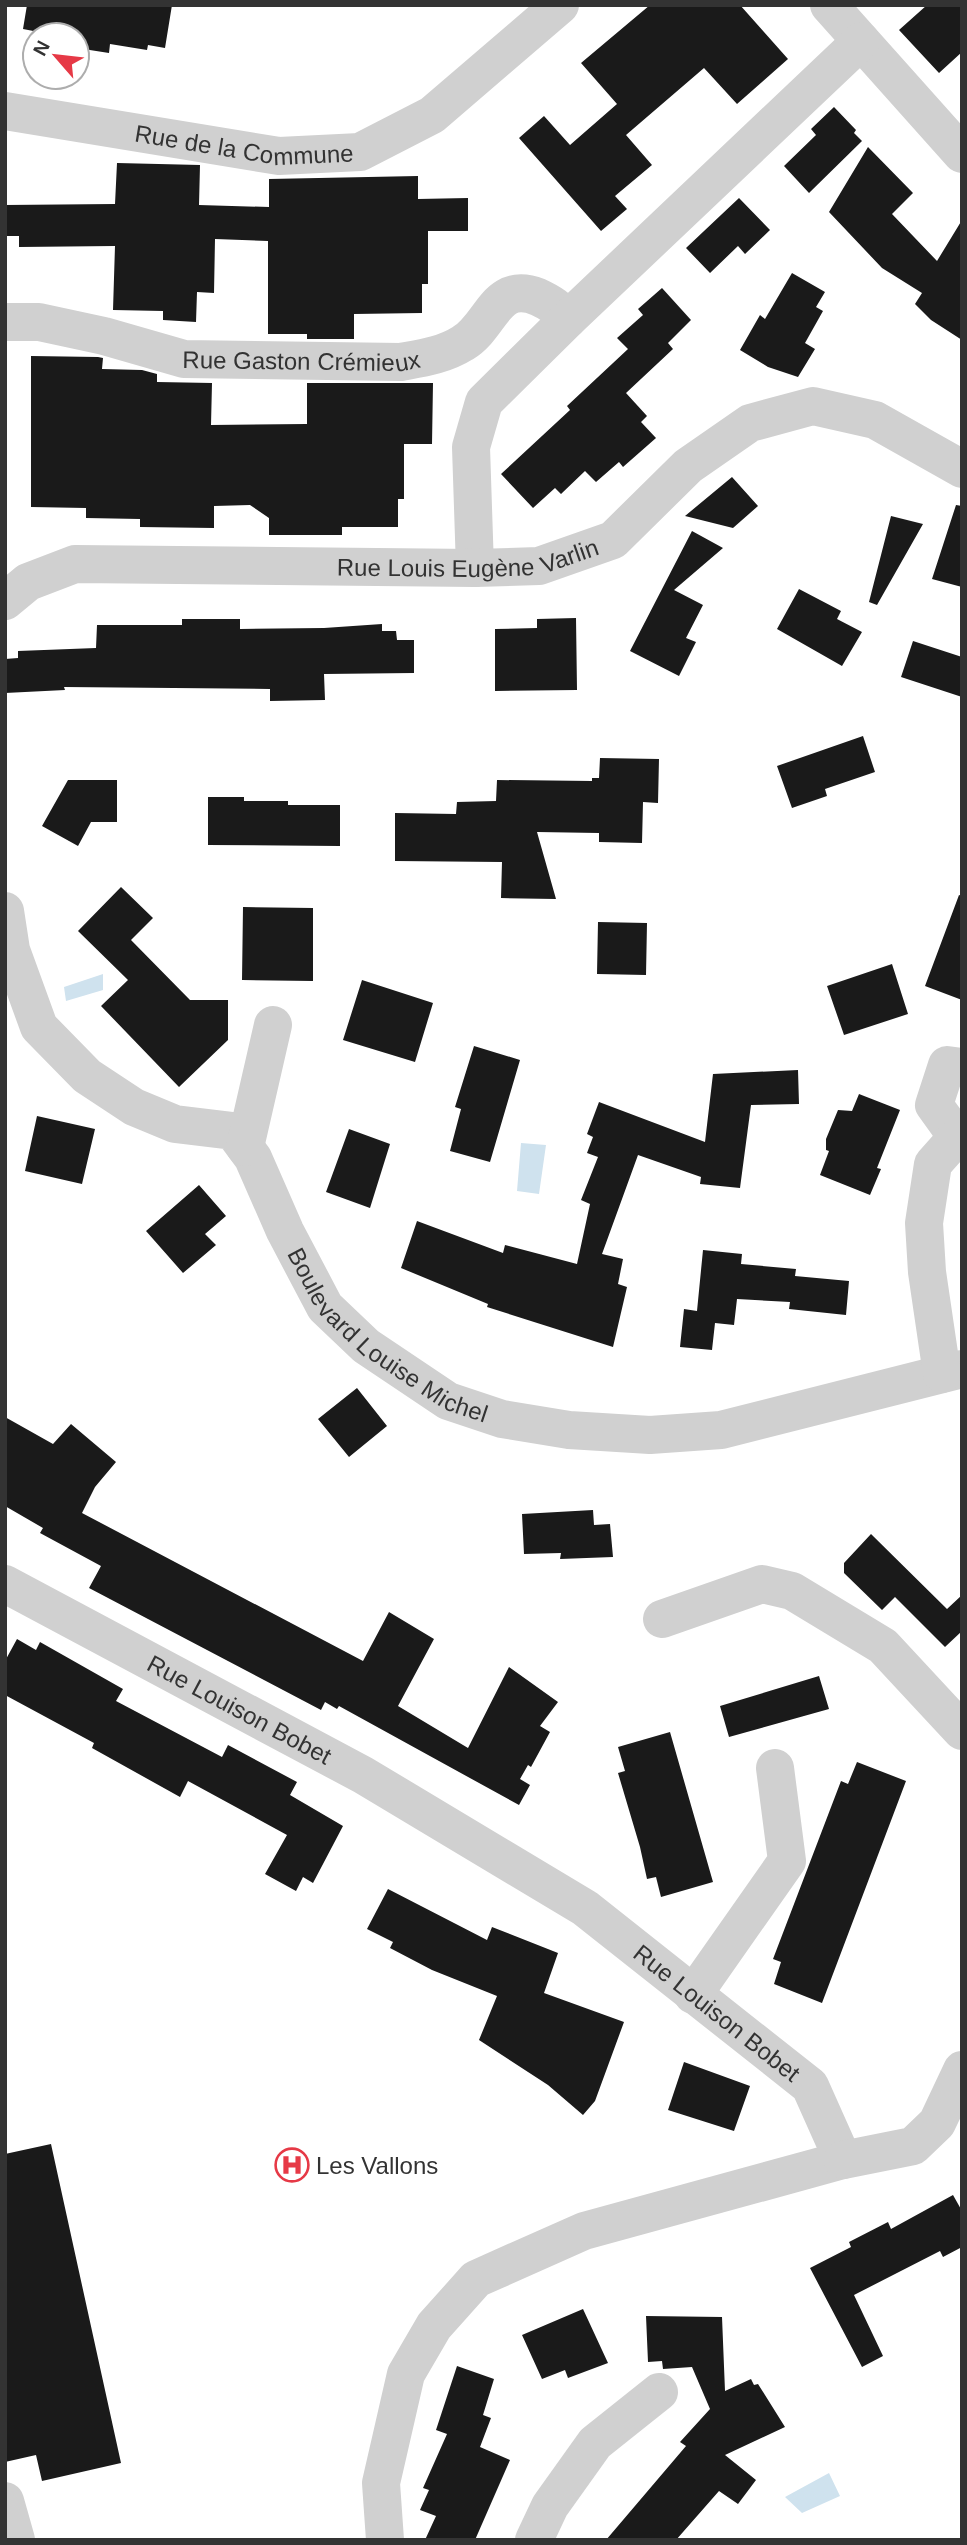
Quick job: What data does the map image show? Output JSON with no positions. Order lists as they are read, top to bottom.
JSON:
{
  "streets": {
    "street": [
      "Rue de la Commune",
      "Rue Gaston Crémieux",
      "Rue Louis Eugène Varlin",
      "Boulevard Louise Michel",
      "Rue Louison Bobet"
    ]
  },
  "places": {
    "hospital": ["Les Vallons"]
  },
  "north": "top left"
}
